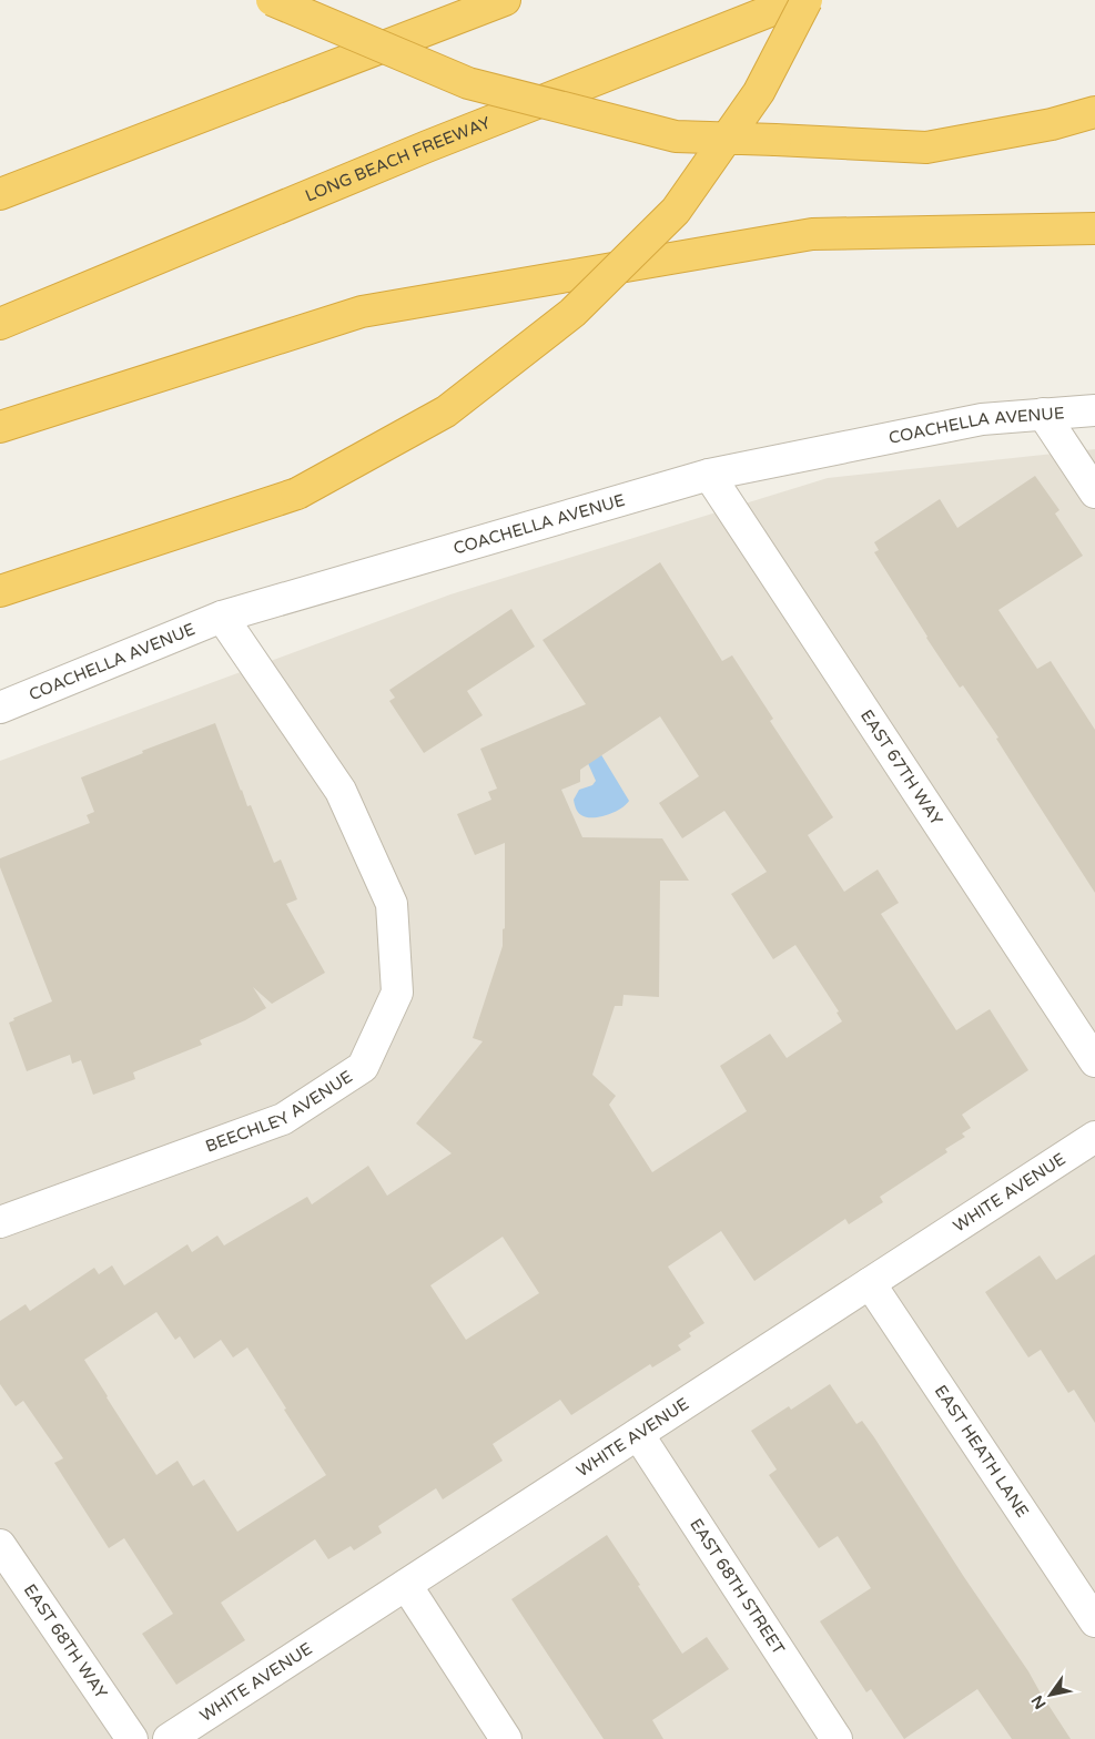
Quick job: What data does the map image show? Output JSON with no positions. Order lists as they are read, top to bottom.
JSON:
{
  "streets": {
    "highway": ["LONG BEACH FREEWAY"],
    "street": [
      "COACHELLA AVENUE",
      "EAST 67TH WAY",
      "BEECHLEY AVENUE",
      "WHITE AVENUE",
      "EAST HEATH LANE",
      "EAST 68TH STREET",
      "EAST 68TH WAY"
    ]
  },
  "crossings": [
    ["COACHELLA AVENUE", "EAST 67TH WAY"],
    ["COACHELLA AVENUE", "BEECHLEY AVENUE"],
    ["WHITE AVENUE", "EAST HEATH LANE"],
    ["WHITE AVENUE", "EAST 68TH STREET"]
  ],
  "north": "bottom left"
}
